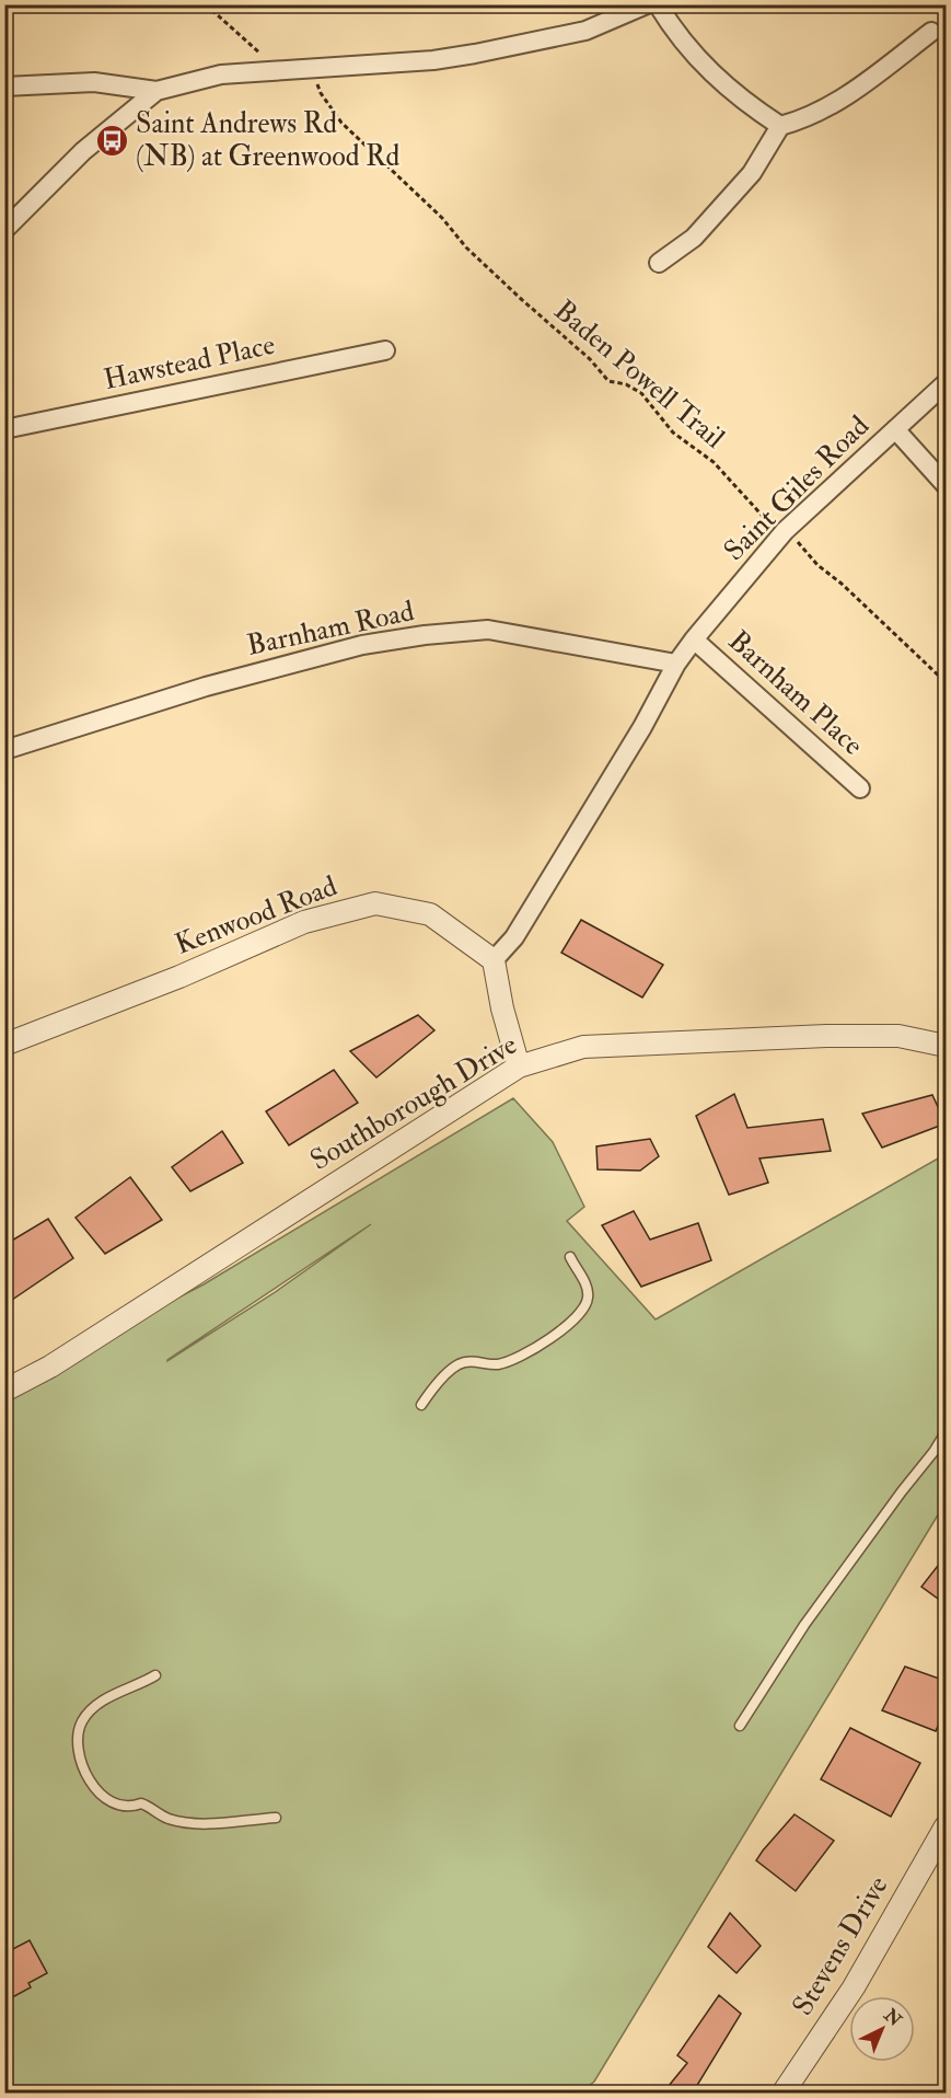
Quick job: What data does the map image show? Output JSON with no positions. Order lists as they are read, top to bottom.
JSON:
{
  "streets": {
    "street": [
      "Hawstead Place",
      "Saint Giles Road",
      "Barnham Road",
      "Barnham Place",
      "Kenwood Road",
      "Southborough Drive",
      "Stevens Drive"
    ],
    "path": ["Baden Powell Trail"]
  },
  "crossings": [
    ["Baden Powell Trail", "Saint Giles Road"],
    ["Saint Giles Road", "Barnham Place"]
  ],
  "places": {
    "bus stop": ["Saint Andrews Rd (NB) at Greenwood Rd"]
  },
  "north": "top right"
}
